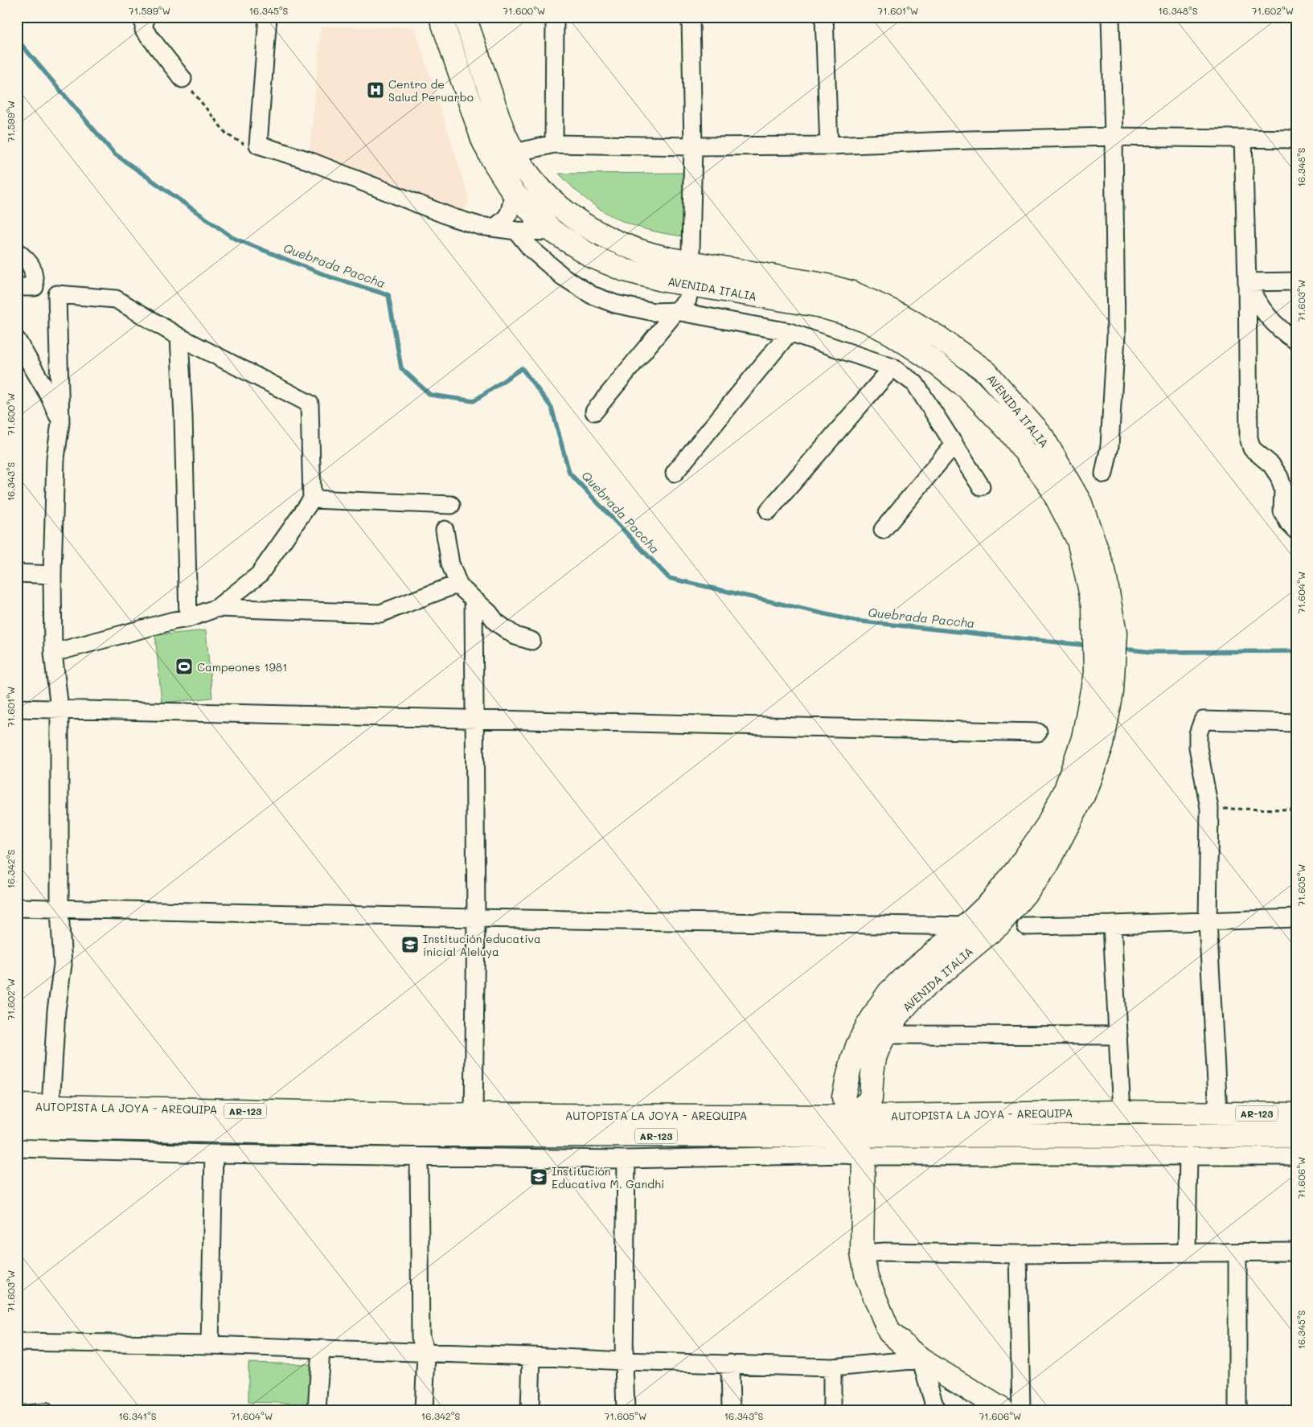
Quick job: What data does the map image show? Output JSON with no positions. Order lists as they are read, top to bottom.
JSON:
{
  "streets": {
    "main road": ["AVENIDA ITALIA", "AUTOPISTA LA JOYA - AREQUIPA", "AR-123"]
  },
  "crossings": [
    ["AVENIDA ITALIA", "AUTOPISTA LA JOYA - AREQUIPA"]
  ],
  "water": ["Quebrada Paccha"],
  "places": {
    "hospital": ["Centro de Salud Peruarbo"],
    "sports": ["Campeones 1981"],
    "school or university": ["Institución educativa inicial Aleluya", "Institución Educativa M. Gandhi"]
  },
  "coordinates": [
    "71.599°W",
    "16.345°S",
    "71.600°W",
    "71.601°W",
    "16.348°S",
    "71.602°W",
    "71.603°W",
    "16.343°S",
    "71.604°W",
    "16.342°S",
    "71.605°W",
    "71.606°W",
    "16.341°S"
  ]
}
